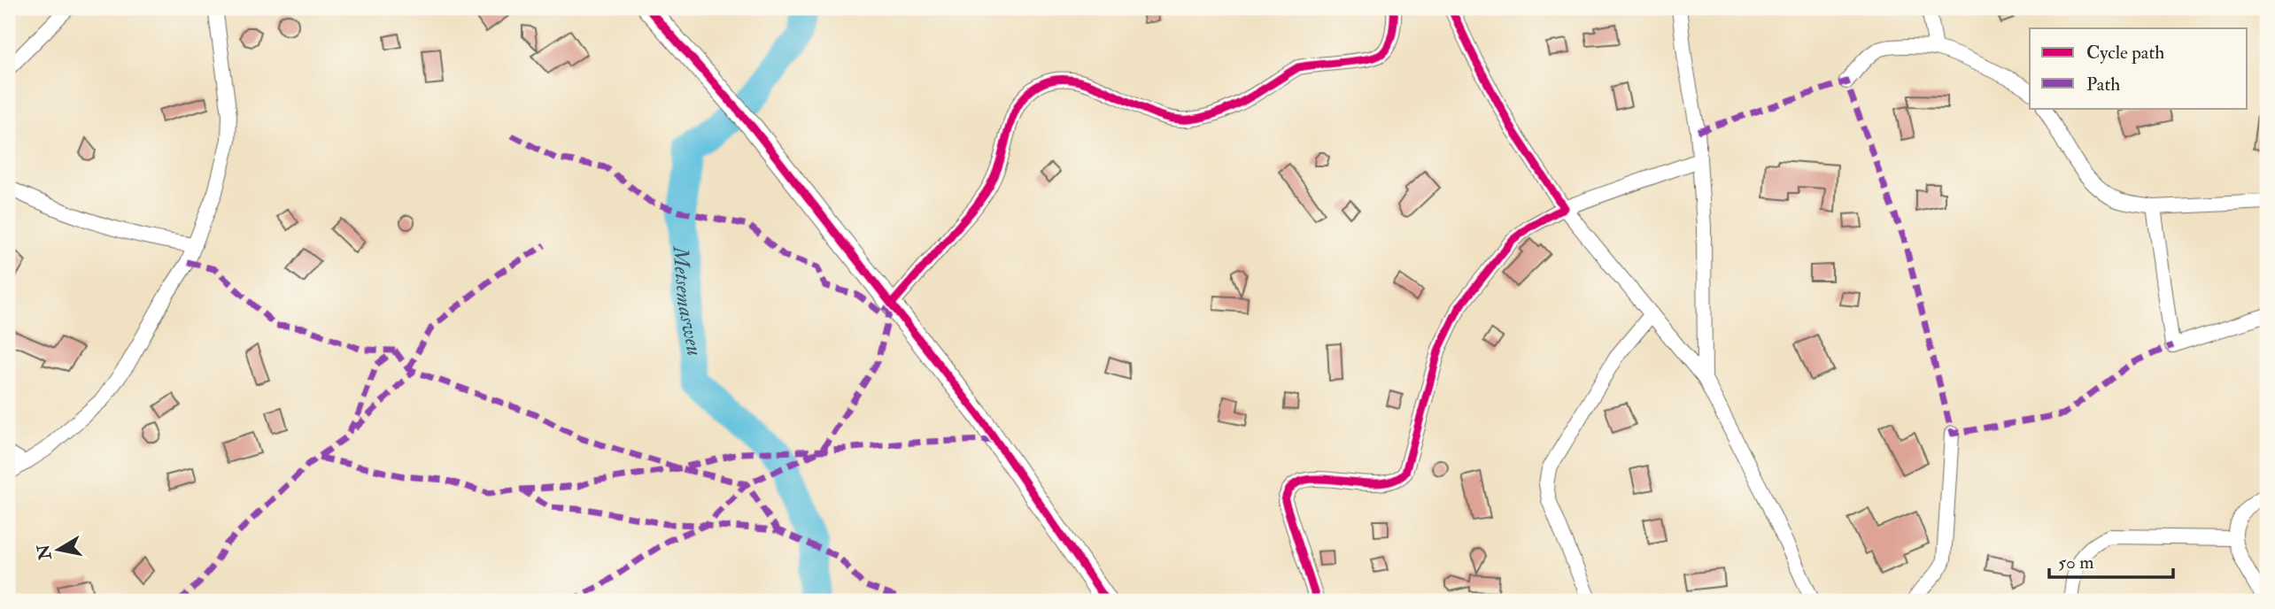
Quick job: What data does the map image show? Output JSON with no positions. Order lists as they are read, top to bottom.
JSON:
{
  "water": ["Metsemasweu"],
  "legend": ["Cycle path", "Path"],
  "scale_bar": "50 m",
  "north": "left"
}
